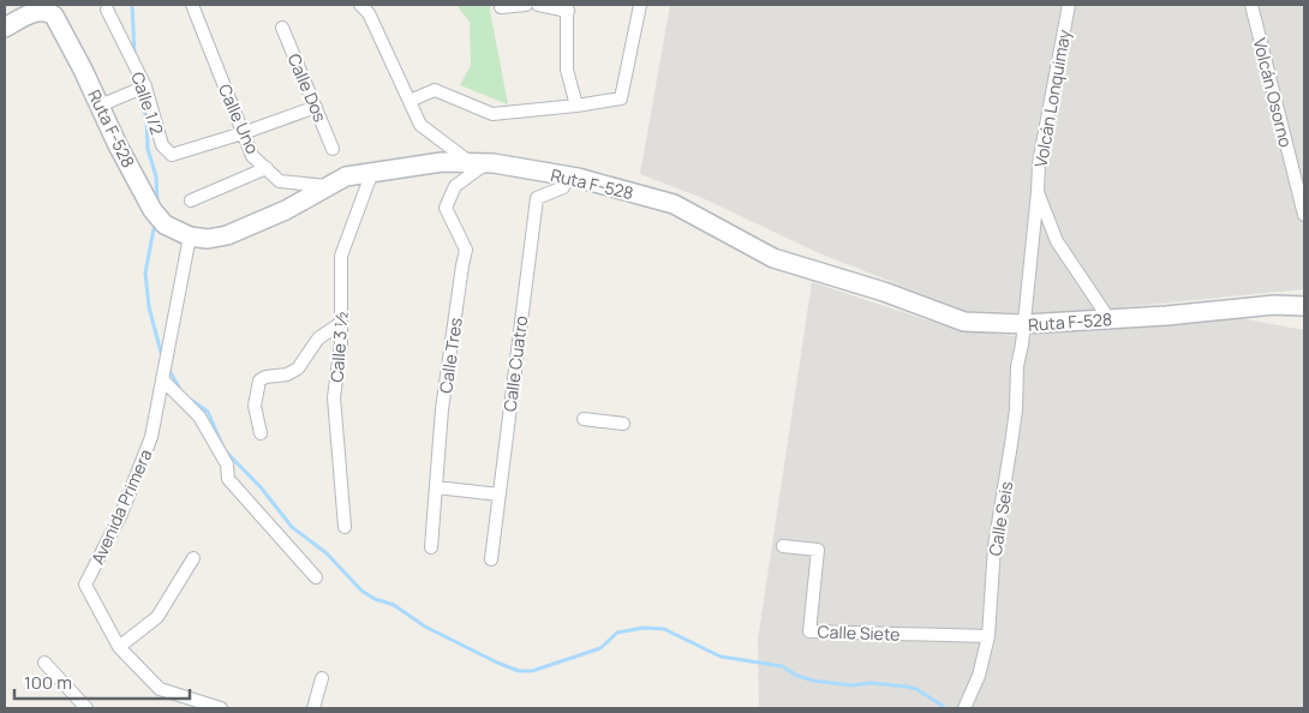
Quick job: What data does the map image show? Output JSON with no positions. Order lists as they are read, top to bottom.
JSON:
{
  "streets": {
    "main road": ["Ruta F-528"],
    "street": [
      "Calle Dos",
      "Volcán Osorno",
      "Volcán Lonquimay",
      "Calle 1/2",
      "Calle Uno",
      "Calle 3 ½",
      "Calle Tres",
      "Calle Cuatro",
      "Avenida Primera",
      "Calle Seis",
      "Calle Siete"
    ]
  },
  "crossings": [
    ["Calle Dos", "Calle 1/2"],
    ["Volcán Lonquimay", "Ruta F-528"],
    ["Volcán Lonquimay", "Calle Seis"],
    ["Calle 1/2", "Calle Uno"],
    ["Calle Uno", "Ruta F-528"],
    ["Ruta F-528", "Calle 3 ½"],
    ["Ruta F-528", "Calle Tres"],
    ["Ruta F-528", "Calle Cuatro"],
    ["Ruta F-528", "Avenida Primera"],
    ["Ruta F-528", "Calle Seis"],
    ["Calle Seis", "Calle Siete"]
  ],
  "scale_bar": "100 m"
}
